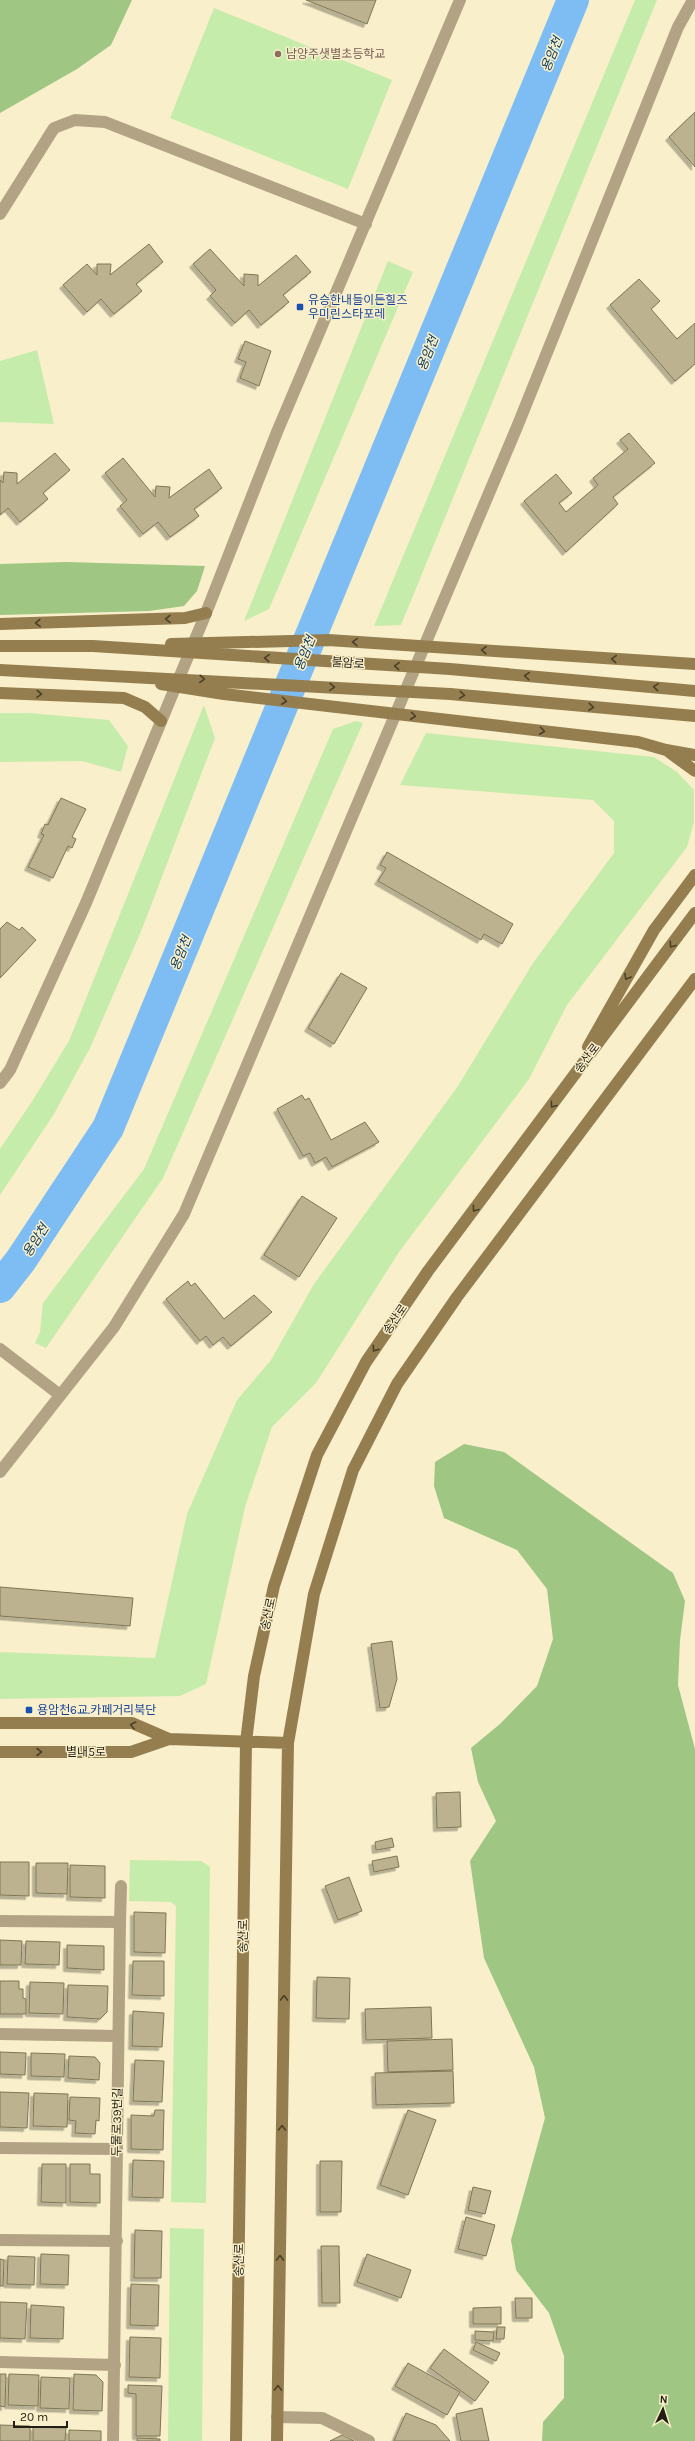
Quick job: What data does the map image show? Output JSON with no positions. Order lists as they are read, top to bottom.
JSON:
{
  "streets": {
    "street": [
      "불암로",
      "송산로",
      "별내5로",
      "두물로39번길"
    ]
  },
  "crossings": [
    ["송산로", "별내5로"]
  ],
  "water": ["용암천"],
  "places": {
    "other": ["남양주샛별초등학교"],
    "transit": ["유승한내들이든힐즈 우미린스타포레", "용암천6교.카페거리북단"]
  },
  "scale_bar": "20 m",
  "north": "top"
}
